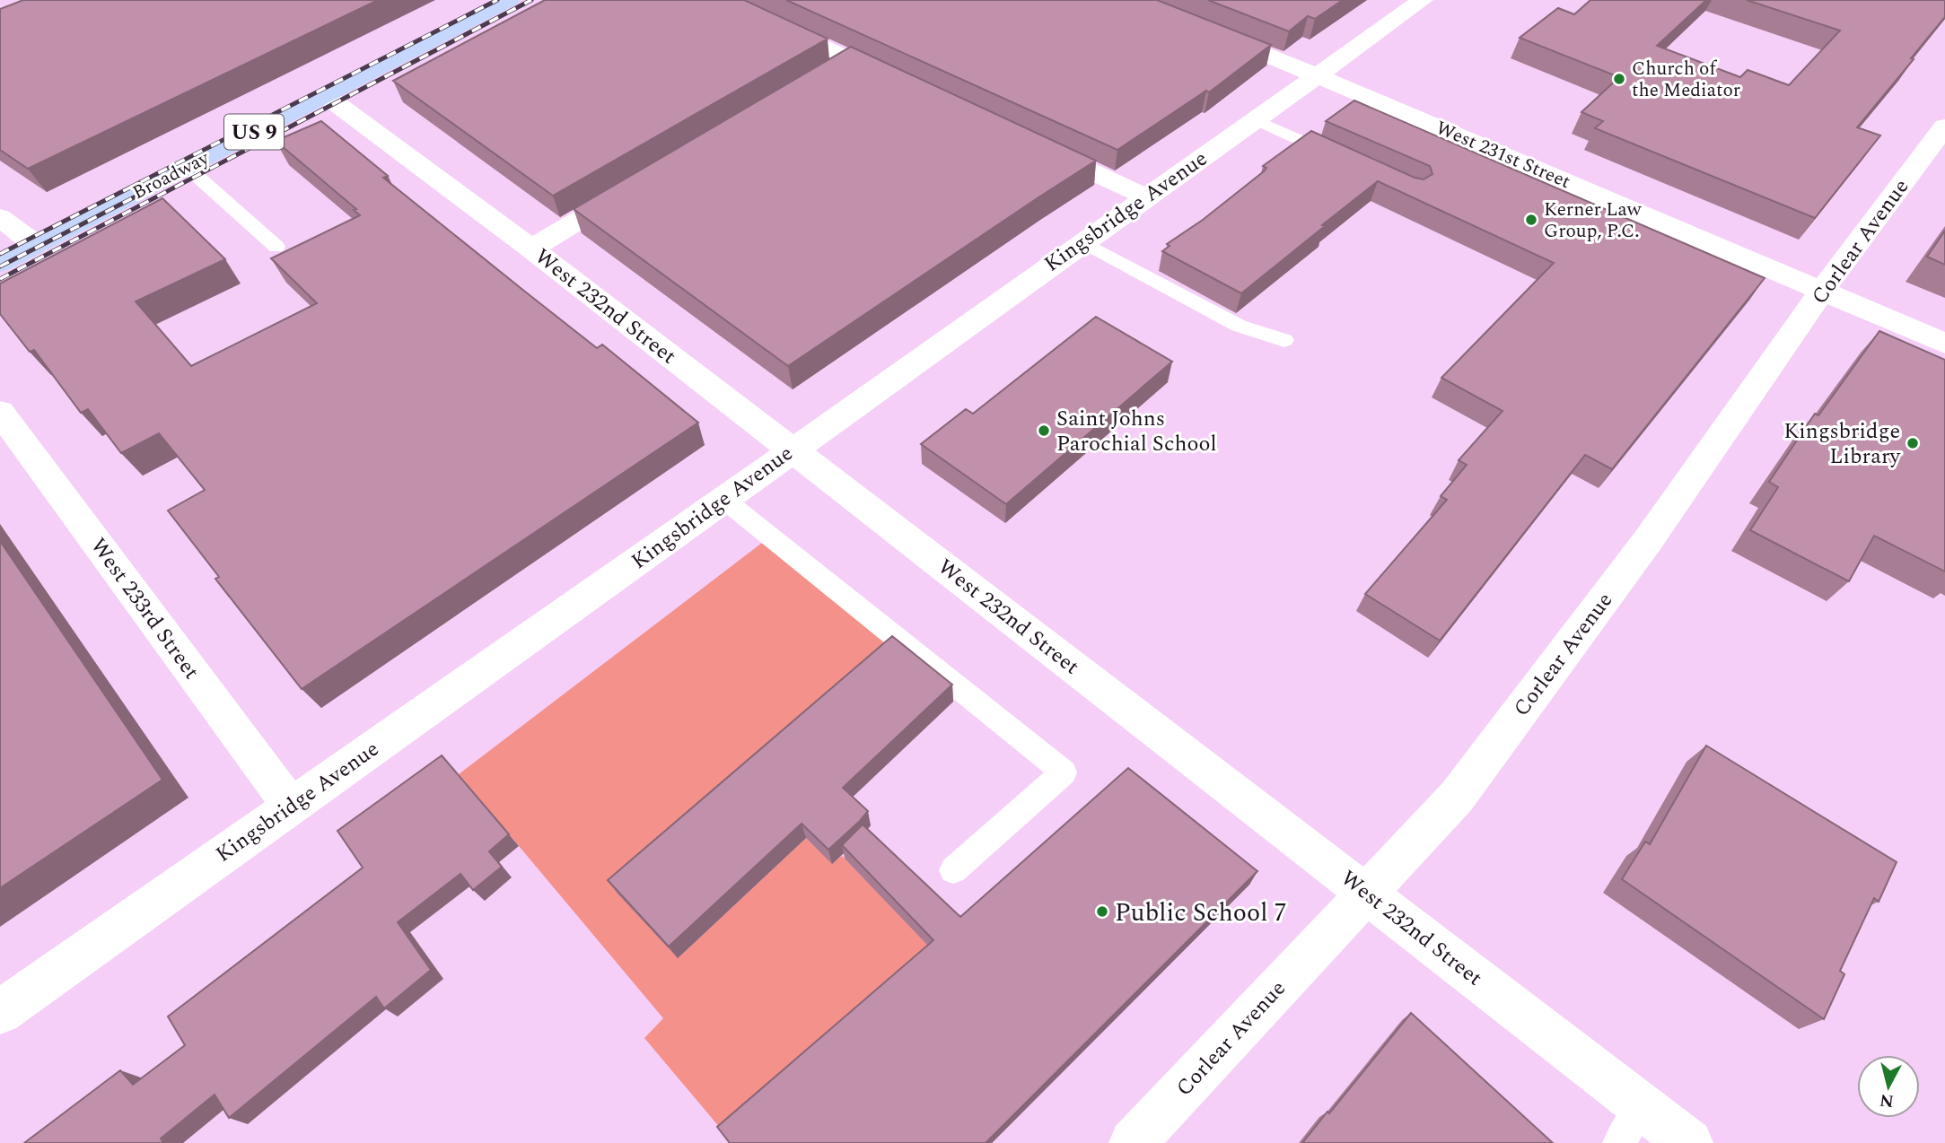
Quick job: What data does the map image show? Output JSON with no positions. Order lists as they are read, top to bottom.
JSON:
{
  "streets": {
    "main road": ["US 9", "Broadway"],
    "street": [
      "West 231st Street",
      "Kingsbridge Avenue",
      "Corlear Avenue",
      "West 232nd Street",
      "West 233rd Street"
    ]
  },
  "crossings": [
    ["West 231st Street", "Kingsbridge Avenue"],
    ["West 231st Street", "Corlear Avenue"],
    ["Broadway", "West 232nd Street"],
    ["Kingsbridge Avenue", "West 232nd Street"],
    ["Kingsbridge Avenue", "West 233rd Street"],
    ["Corlear Avenue", "West 232nd Street"]
  ],
  "places": [
    "Church of the Mediator",
    "Kerner Law Group, P.C.",
    "Saint Johns Parochial School",
    "Kingsbridge Library",
    "Public School 7"
  ],
  "north": "bottom"
}
